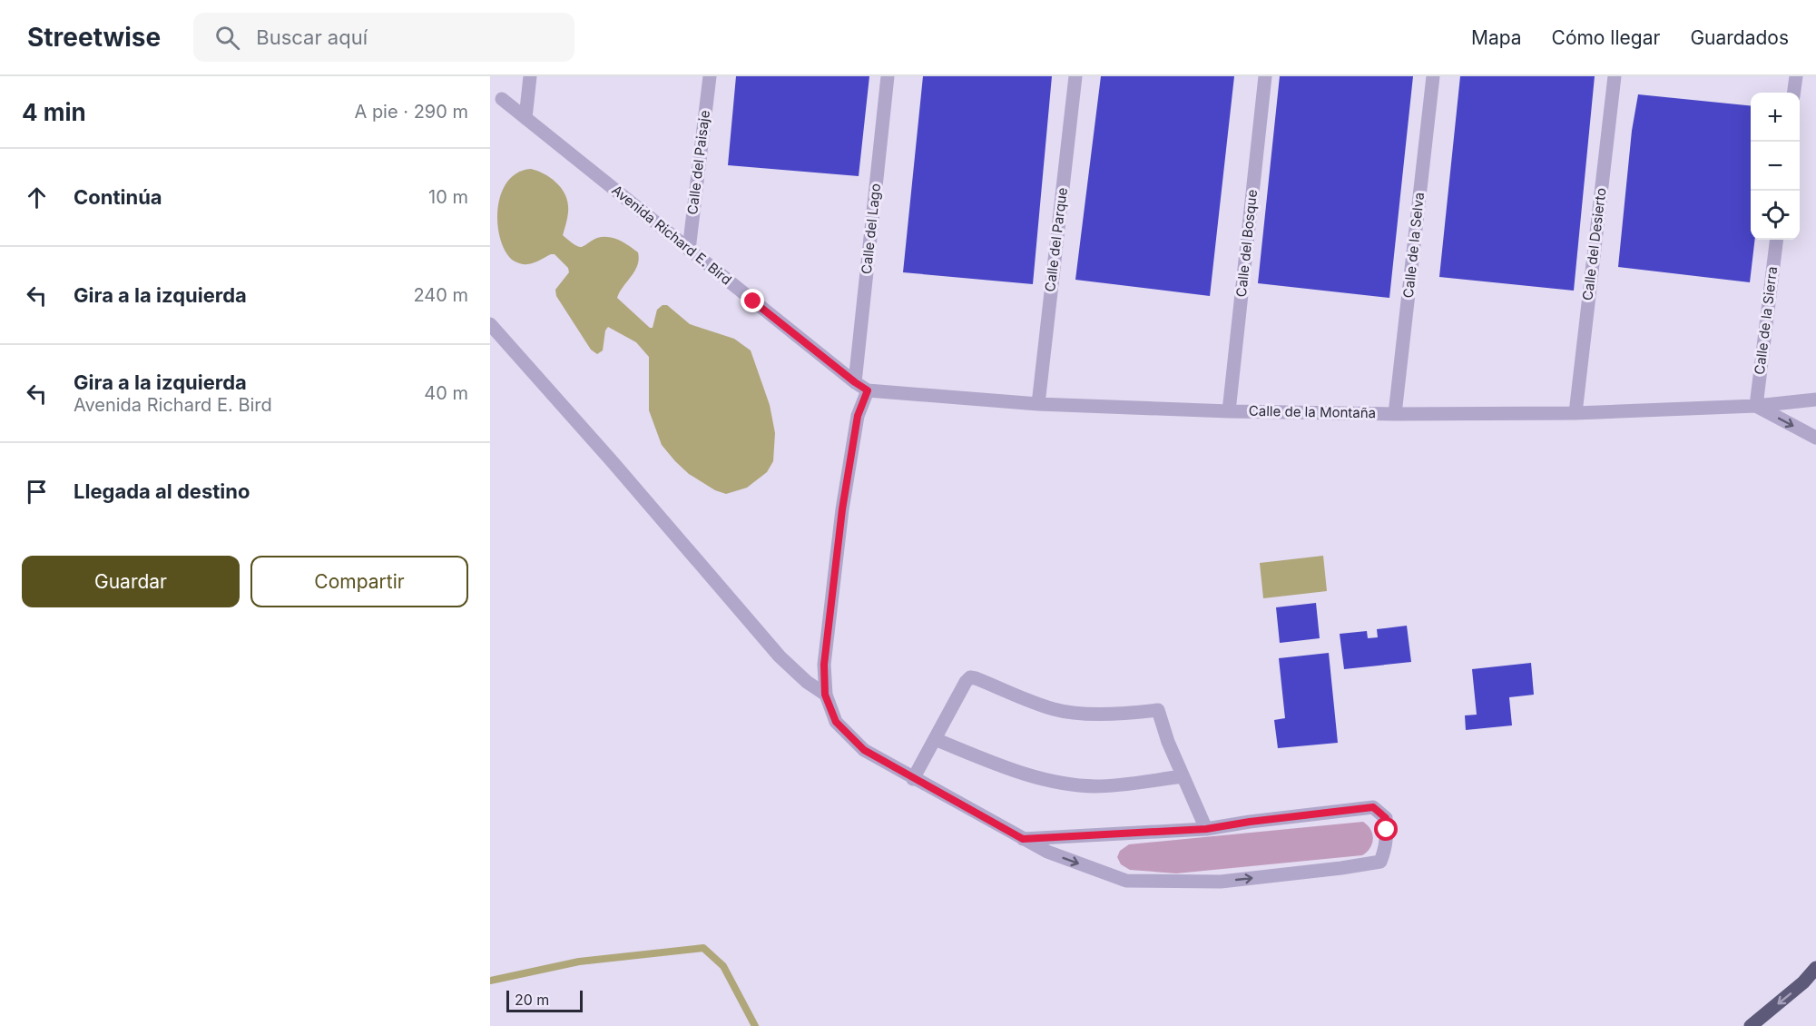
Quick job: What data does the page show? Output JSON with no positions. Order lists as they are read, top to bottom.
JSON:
{
  "streets": {
    "street": [
      "Calle del Paisaje",
      "Calle del Lago",
      "Avenida Richard E. Bird",
      "Calle del Parque",
      "Calle del Bosque",
      "Calle del Desierto",
      "Calle de la Selva",
      "Calle de la Sierra",
      "Calle de la Montaña"
    ]
  },
  "crossings": [
    ["Calle del Paisaje", "Avenida Richard E. Bird"],
    ["Calle del Lago", "Avenida Richard E. Bird"],
    ["Avenida Richard E. Bird", "Calle de la Montaña"],
    ["Calle del Parque", "Calle de la Montaña"],
    ["Calle del Bosque", "Calle de la Montaña"],
    ["Calle del Desierto", "Calle de la Montaña"],
    ["Calle de la Selva", "Calle de la Montaña"],
    ["Calle de la Sierra", "Calle de la Montaña"]
  ],
  "scale_bar": "20 m",
  "page": {
    "header": "Streetwise",
    "search": "Buscar aquí",
    "nav": ["Mapa", "Cómo llegar", "Guardados"],
    "heading": ["4 min", "A pie · 290 m"],
    "map_buttons": ["+", "−"],
    "list": [
      ["Continúa", "10 m"],
      ["Gira a la izquierda", "240 m"],
      ["Gira a la izquierda", "Avenida Richard E. Bird", "40 m"],
      "Llegada al destino"
    ],
    "buttons": ["Guardar", "Compartir"],
    "scale": "20 m"
  }
}
